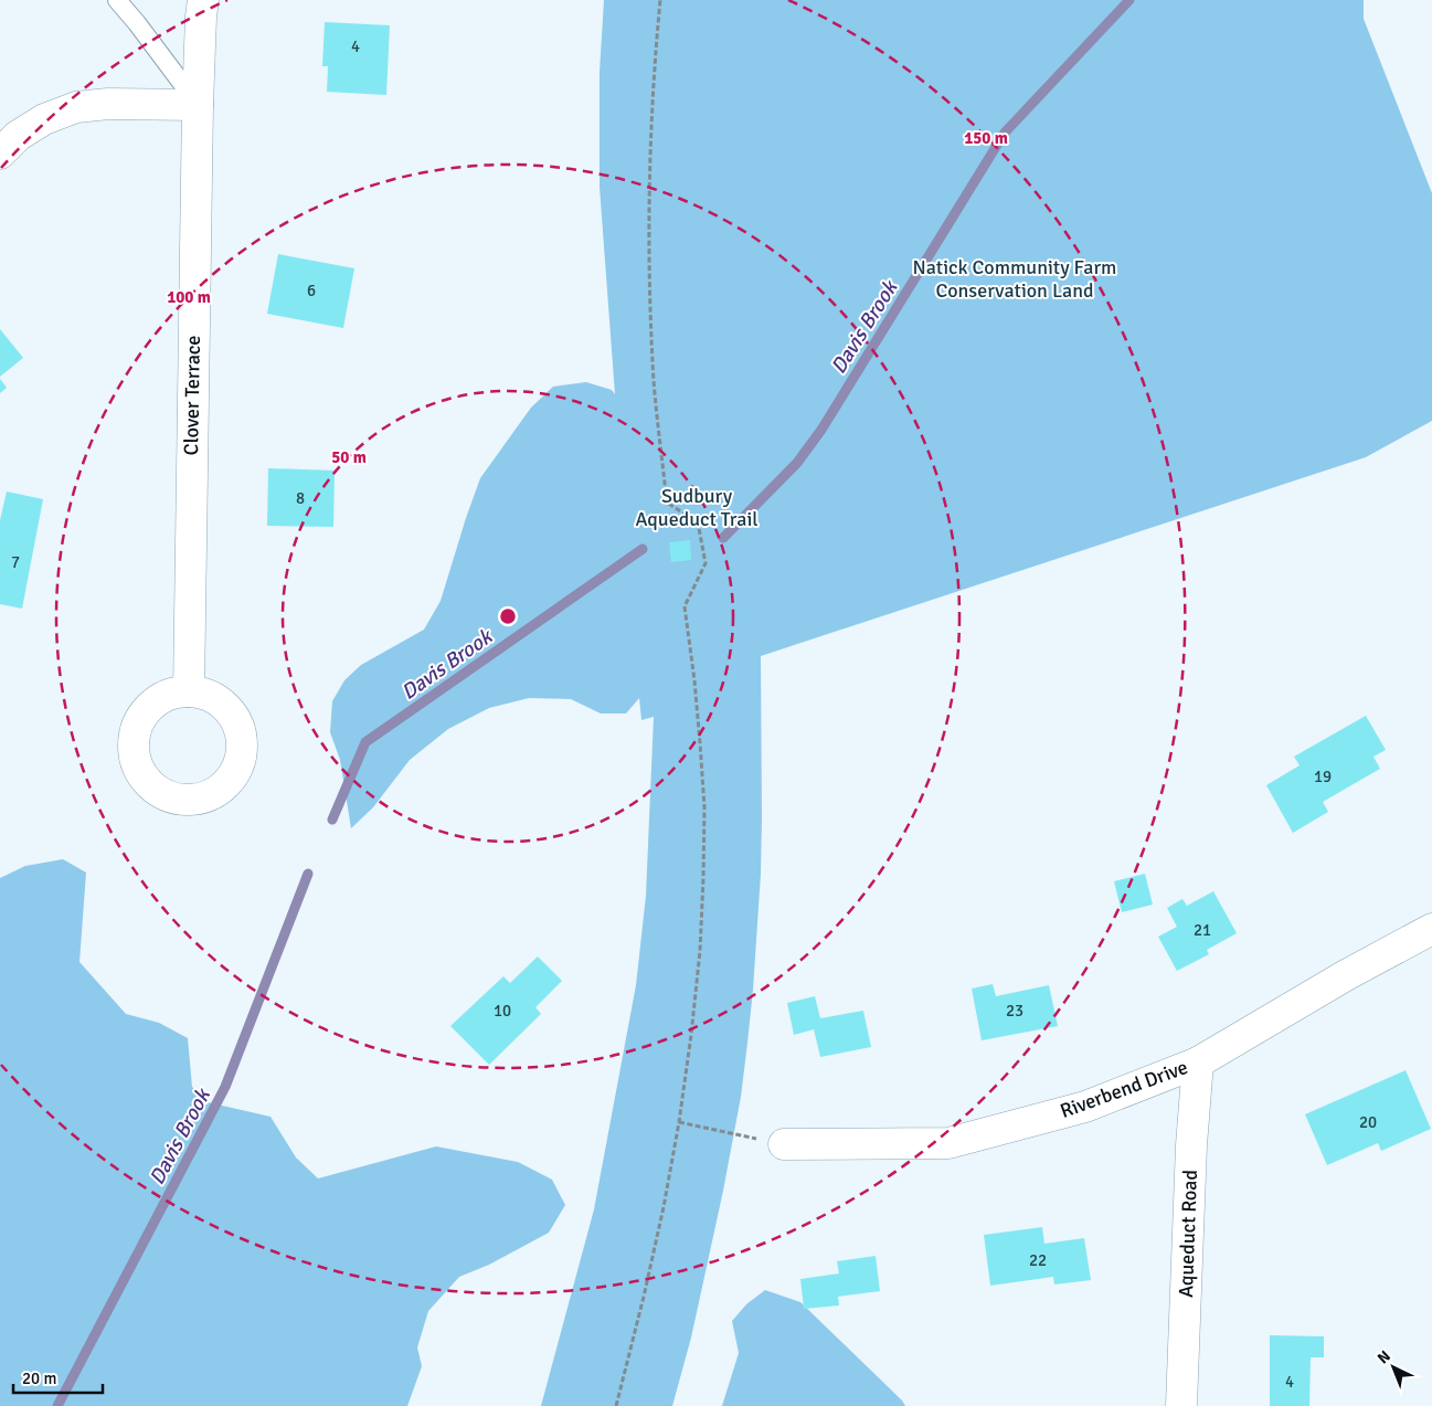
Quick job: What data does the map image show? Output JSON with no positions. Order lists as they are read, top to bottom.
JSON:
{
  "streets": {
    "street": ["Clover Terrace", "Riverbend Drive", "Aqueduct Road"]
  },
  "crossings": [
    ["Riverbend Drive", "Aqueduct Road"]
  ],
  "water": ["Davis Brook"],
  "parks": ["Natick Community Farm Conservation Land", "Sudbury Aqueduct Trail"],
  "house_numbers": [
    "4",
    "6",
    "8",
    "7",
    "19",
    "21",
    "10",
    "23",
    "20",
    "22",
    "4"
  ],
  "scale_bar": "20 m",
  "north": "top left",
  "rings": ["150 m", "100 m", "50 m"]
}
